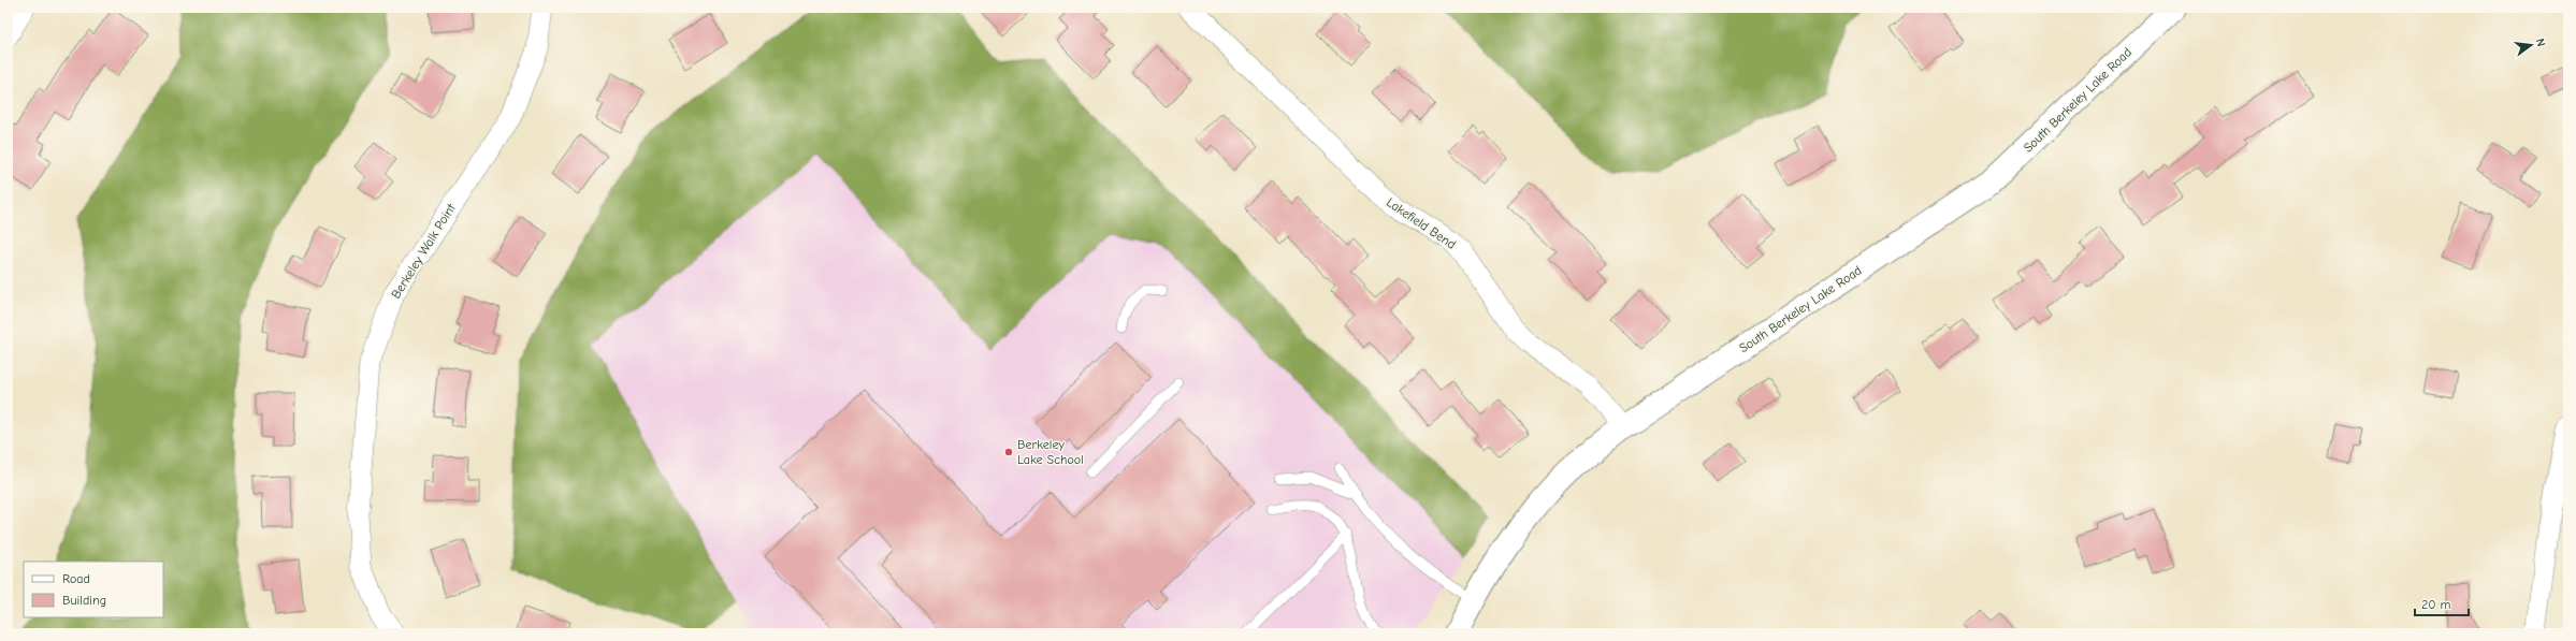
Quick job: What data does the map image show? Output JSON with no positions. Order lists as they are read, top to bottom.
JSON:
{
  "streets": {
    "street": ["South Berkeley Lake Road", "Lakefield Bend", "Berkeley Walk Point"]
  },
  "crossings": [
    ["South Berkeley Lake Road", "Lakefield Bend"]
  ],
  "places": ["Berkeley Lake School"],
  "legend": ["Road", "Building"],
  "scale_bar": "20 m",
  "north": "right"
}
